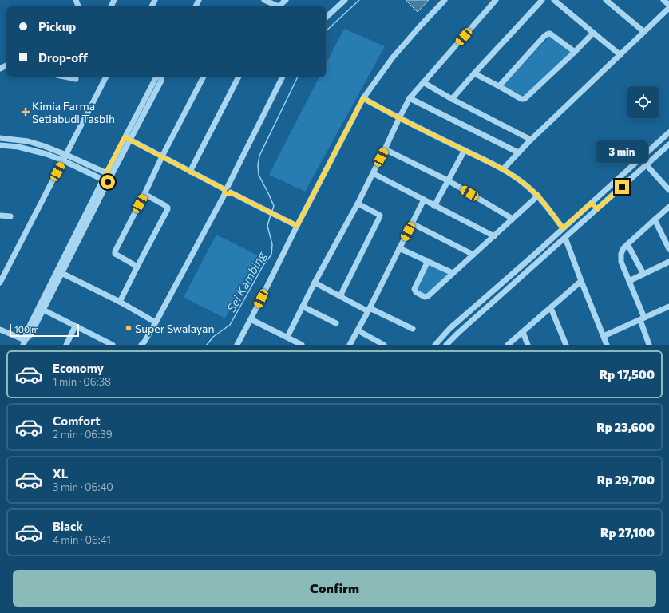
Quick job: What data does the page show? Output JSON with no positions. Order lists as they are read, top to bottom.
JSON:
{
  "water": ["Sei Kambing"],
  "places": {
    "health": ["Kimia Farma Setiabudi Tasbih"],
    "other": ["Super Swalayan"]
  },
  "scale_bar": "100 m",
  "page": {
    "banner": ["Pickup", "Drop-off"],
    "bubble": "3 min",
    "scale": "100 m",
    "list": [
      {
        "name": "Economy",
        "note": "1 min · 06:38",
        "value": "Rp 17,500"
      },
      {
        "name": "Comfort",
        "note": "2 min · 06:39",
        "value": "Rp 23,600"
      },
      {
        "name": "XL",
        "note": "3 min · 06:40",
        "value": "Rp 29,700"
      },
      {
        "name": "Black",
        "note": "4 min · 06:41",
        "value": "Rp 27,100"
      }
    ],
    "buttons": "Confirm"
  }
}
